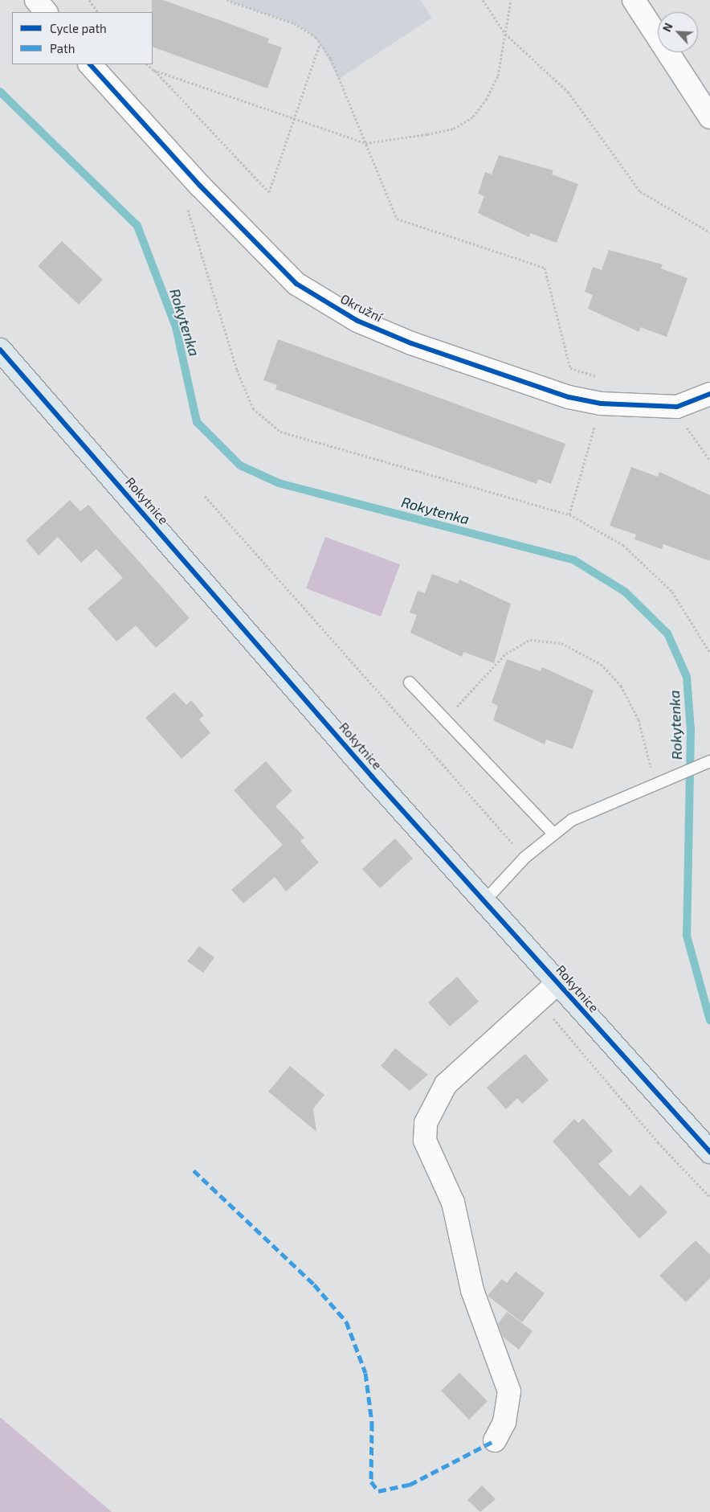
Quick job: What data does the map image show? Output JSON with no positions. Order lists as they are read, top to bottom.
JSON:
{
  "streets": {
    "main road": ["Rokytnice"],
    "street": ["Okružní"]
  },
  "water": ["Rokytenka"],
  "legend": ["Cycle path", "Path"],
  "north": "top left"
}
